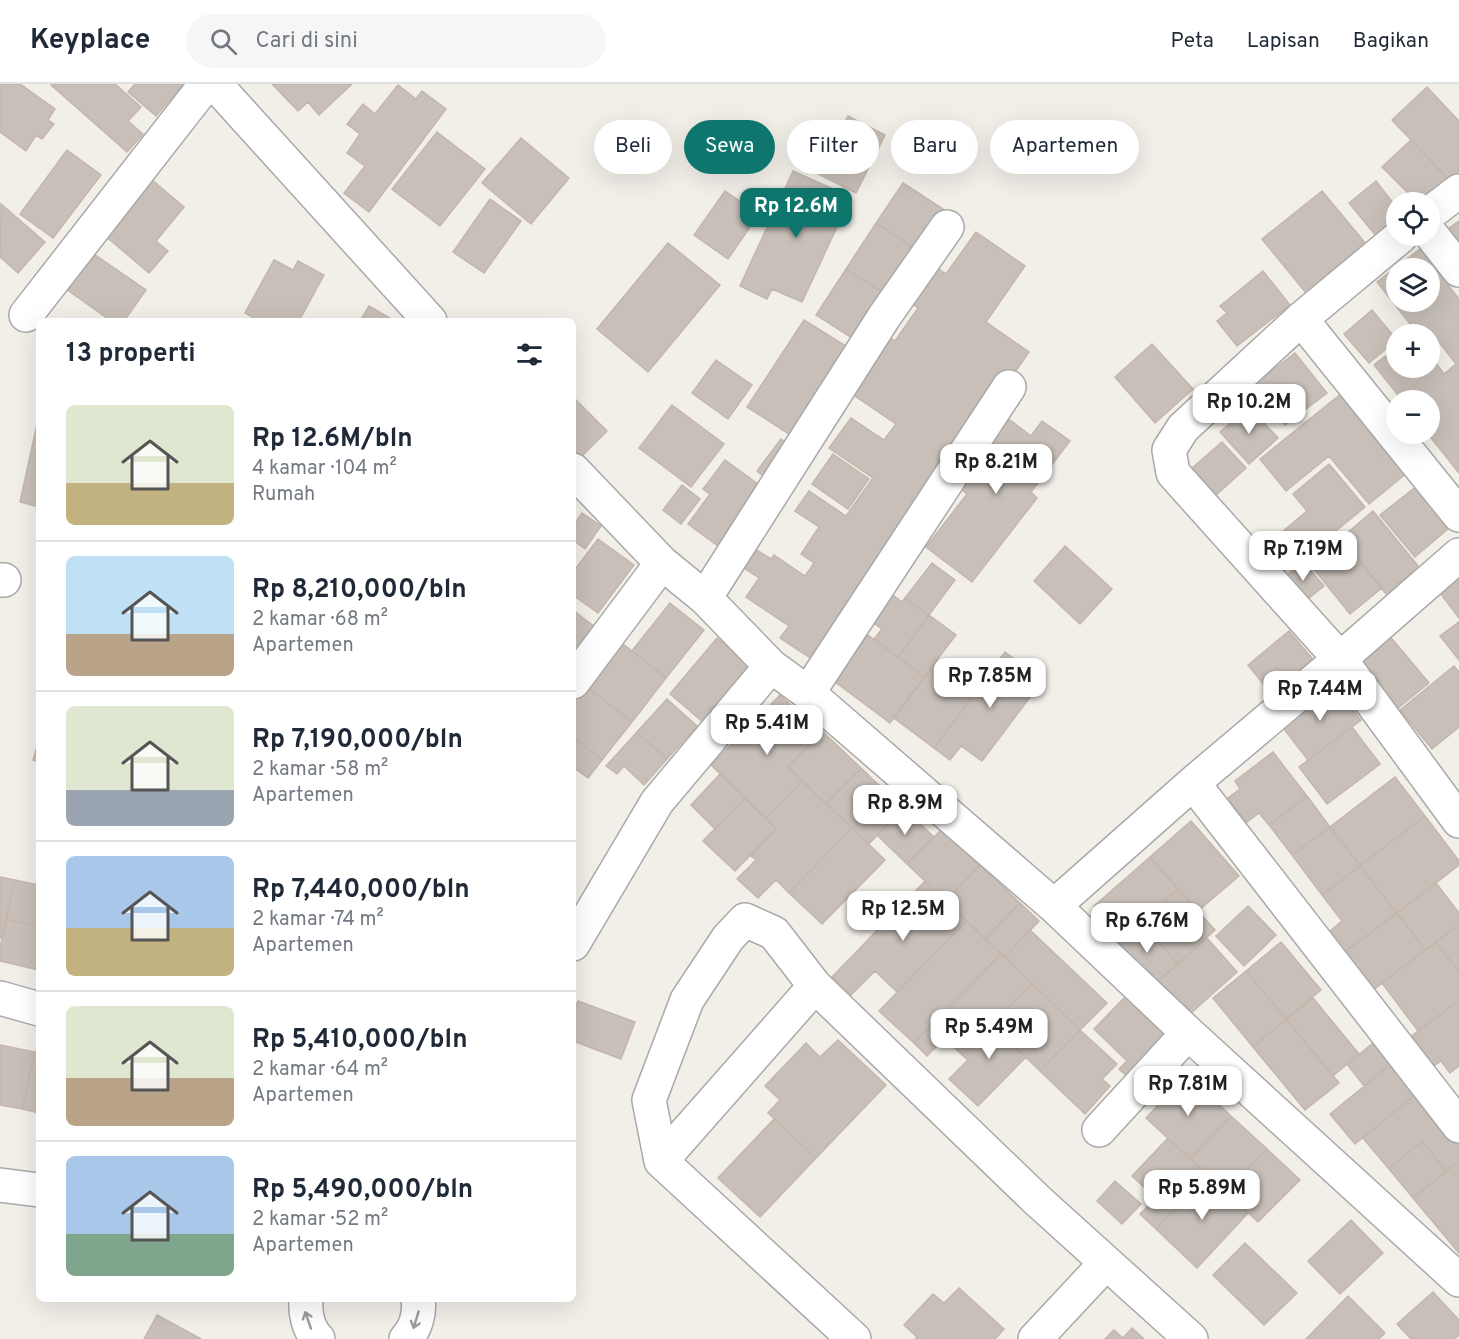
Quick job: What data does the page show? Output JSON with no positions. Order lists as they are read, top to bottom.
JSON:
{
  "page": {
    "header": "Keyplace",
    "search": "Cari di sini",
    "nav": ["Peta", "Lapisan", "Bagikan"],
    "chip": [
      "Beli",
      "Sewa",
      "Filter",
      "Baru",
      "Apartemen"
    ],
    "price": [
      "Rp 12.6M",
      "Rp 10.2M",
      "Rp 8.21M",
      "Rp 7.19M",
      "Rp 7.85M",
      "Rp 7.44M",
      "Rp 5.41M",
      "Rp 8.9M",
      "Rp 12.5M",
      "Rp 6.76M",
      "Rp 5.49M",
      "Rp 7.81M",
      "Rp 5.89M"
    ],
    "map_buttons": ["+", "−"],
    "heading": "13 properti",
    "list": [
      {
        "name": "Rp 12.6M/bln",
        "note": "4 kamar · 104 m² · Rumah"
      },
      {
        "name": "Rp 8,210,000/bln",
        "note": "2 kamar · 68 m² · Apartemen"
      },
      {
        "name": "Rp 7,190,000/bln",
        "note": "2 kamar · 58 m² · Apartemen"
      },
      {
        "name": "Rp 7,440,000/bln",
        "note": "2 kamar · 74 m² · Apartemen"
      },
      {
        "name": "Rp 5,410,000/bln",
        "note": "2 kamar · 64 m² · Apartemen"
      },
      {
        "name": "Rp 5,490,000/bln",
        "note": "2 kamar · 52 m² · Apartemen"
      }
    ]
  }
}
